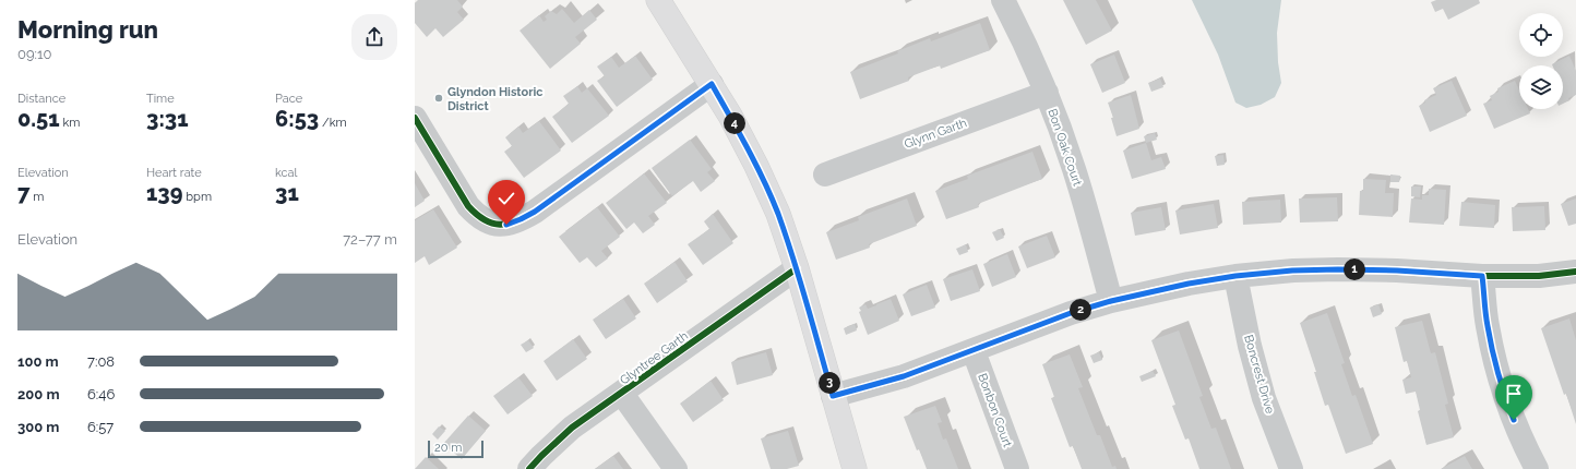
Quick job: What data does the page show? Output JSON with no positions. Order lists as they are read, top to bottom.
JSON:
{
  "streets": {
    "street": [
      "Glynn Garth",
      "Bon Oak Court",
      "Glyntree Garth",
      "Boncrest Drive",
      "Bonbon Court"
    ]
  },
  "crossings": [
    ["Glynn Garth", "Bon Oak Court"]
  ],
  "places": ["Glyndon Historic District"],
  "scale_bar": "20 m",
  "page": {
    "heading": ["Morning run", "09:10"],
    "stats": [
      ["Distance", "0.51 km"],
      ["Time", "3:31"],
      ["Pace", "6:53 /km"],
      ["Elevation", "7 m"],
      ["Heart rate", "139 bpm"],
      ["kcal", "31"]
    ],
    "pins": [
      "4",
      "1",
      "2",
      "3"
    ],
    "chart": ["Elevation", "72–77 m"],
    "list": [
      {
        "name": "100 m",
        "note": "7:08"
      },
      {
        "name": "200 m",
        "note": "6:46"
      },
      {
        "name": "300 m",
        "note": "6:57"
      }
    ],
    "scale": "20 m"
  }
}
